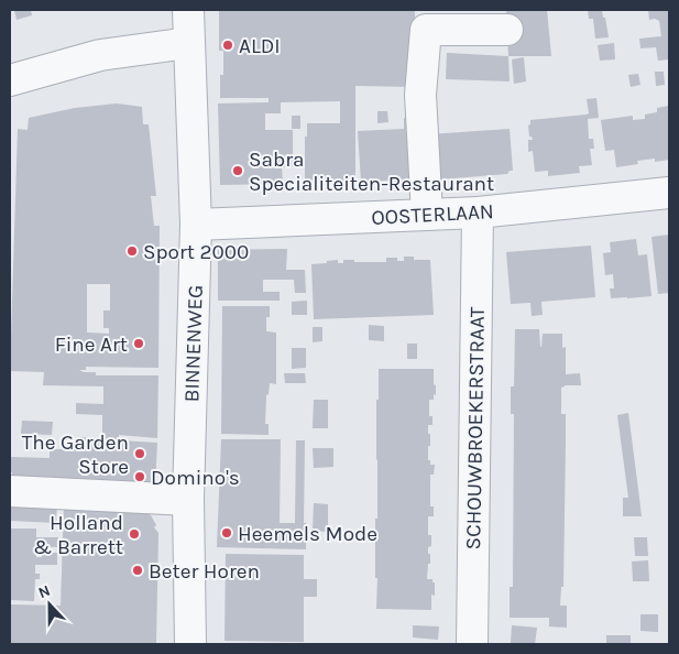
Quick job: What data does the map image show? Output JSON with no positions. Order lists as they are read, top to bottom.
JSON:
{
  "streets": {
    "street": ["OOSTERLAAN", "BINNENWEG", "SCHOUWBROEKERSTRAAT"]
  },
  "crossings": [
    ["OOSTERLAAN", "BINNENWEG"],
    ["OOSTERLAAN", "SCHOUWBROEKERSTRAAT"]
  ],
  "places": [
    "ALDI",
    "Sabra Specialiteiten-Restaurant",
    "Sport 2000",
    "Fine Art",
    "The Garden Store",
    "Domino's",
    "Heemels Mode",
    "Holland & Barrett",
    "Beter Horen"
  ],
  "north": "top"
}
